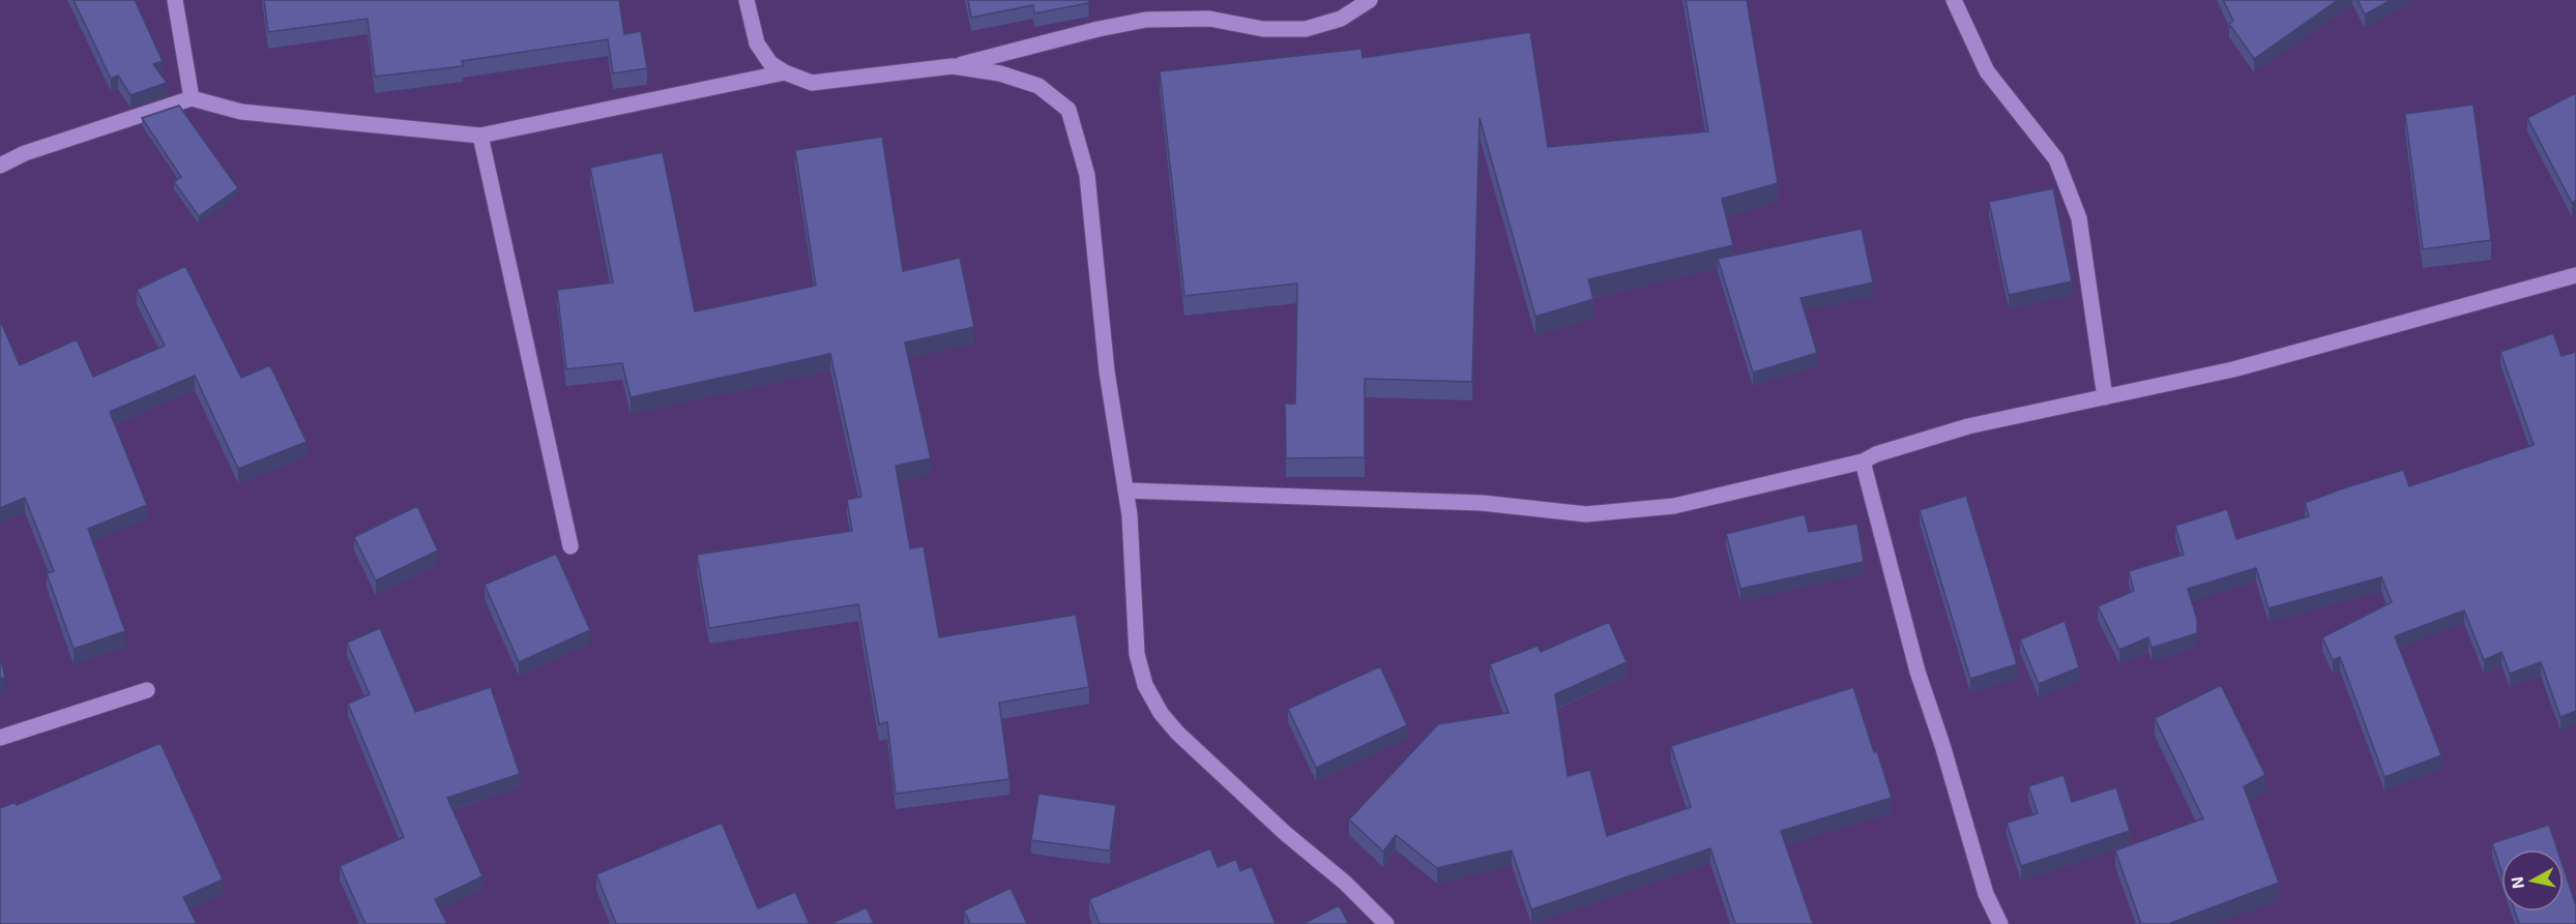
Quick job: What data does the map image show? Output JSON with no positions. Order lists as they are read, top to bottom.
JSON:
{
  "north": "left"
}
